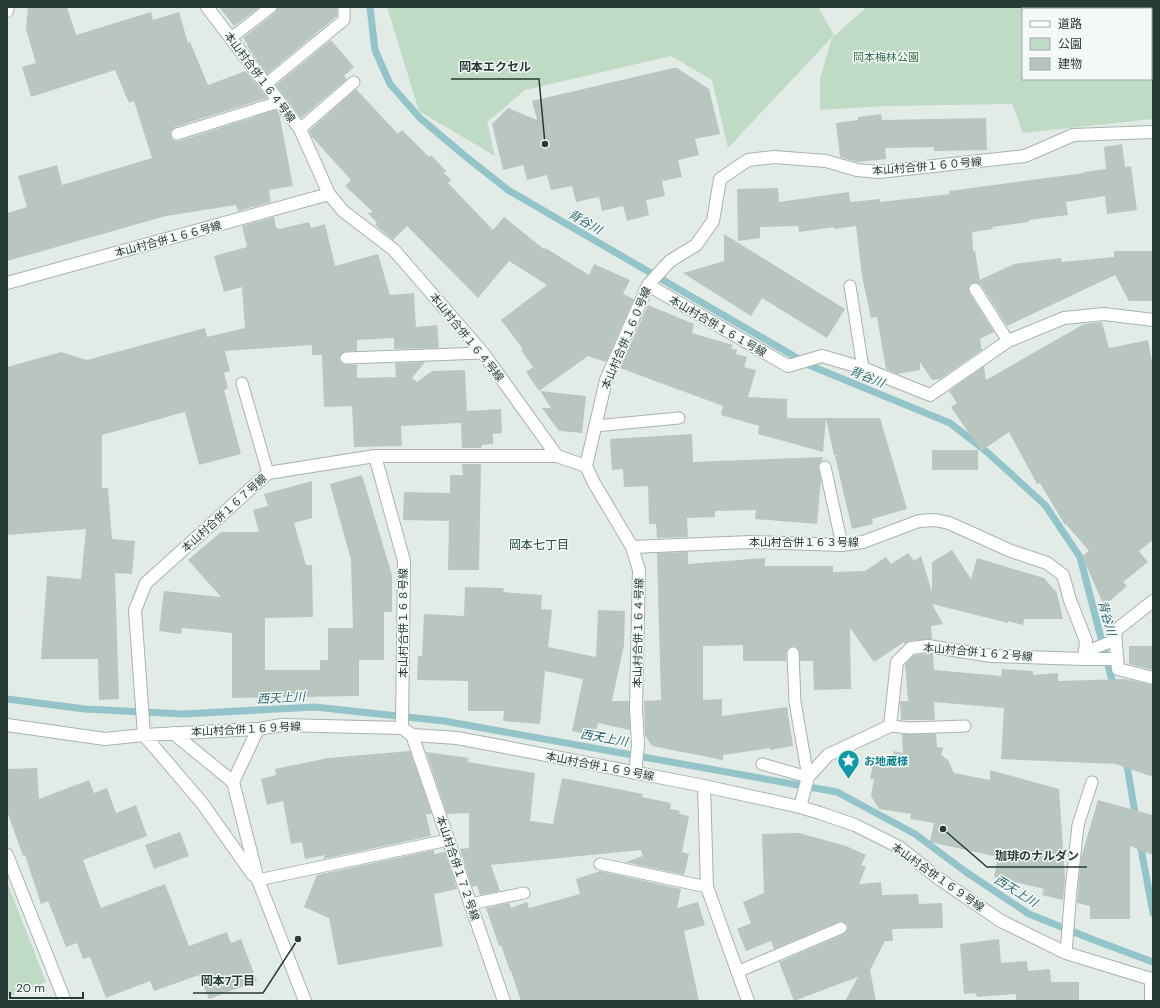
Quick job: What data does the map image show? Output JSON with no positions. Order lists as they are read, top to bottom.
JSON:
{
  "streets": {
    "street": [
      "本山村合併１６４号線",
      "本山村合併１６０号線",
      "本山村合併１６６号線",
      "本山村合併１６１号線",
      "本山村合併１６７号線",
      "本山村合併１６３号線",
      "本山村合併１６８号線",
      "本山村合併１６２号線",
      "本山村合併１６９号線",
      "本山村合併１７２号線"
    ]
  },
  "crossings": [
    ["本山村合併１６４号線", "本山村合併１６０号線"],
    ["本山村合併１６４号線", "本山村合併１６６号線"],
    ["本山村合併１６４号線", "本山村合併１６７号線"],
    ["本山村合併１６４号線", "本山村合併１６３号線"],
    ["本山村合併１６４号線", "本山村合併１６９号線"],
    ["本山村合併１６０号線", "本山村合併１６１号線"],
    ["本山村合併１６７号線", "本山村合併１６８号線"],
    ["本山村合併１６７号線", "本山村合併１６９号線"],
    ["本山村合併１６３号線", "本山村合併１６２号線"],
    ["本山村合併１６８号線", "本山村合併１６９号線"],
    ["本山村合併１６８号線", "本山村合併１７２号線"],
    ["本山村合併１６９号線", "本山村合併１７２号線"]
  ],
  "districts": ["岡本七丁目"],
  "water": ["背谷川", "西天上川"],
  "parks": ["岡本梅林公園"],
  "places": {
    "other": ["岡本エクセル", "珈琲のナルダン", "岡本7丁目"],
    "place": ["お地蔵様"]
  },
  "legend": ["道路", "公園", "建物"],
  "scale_bar": "20 m"
}
